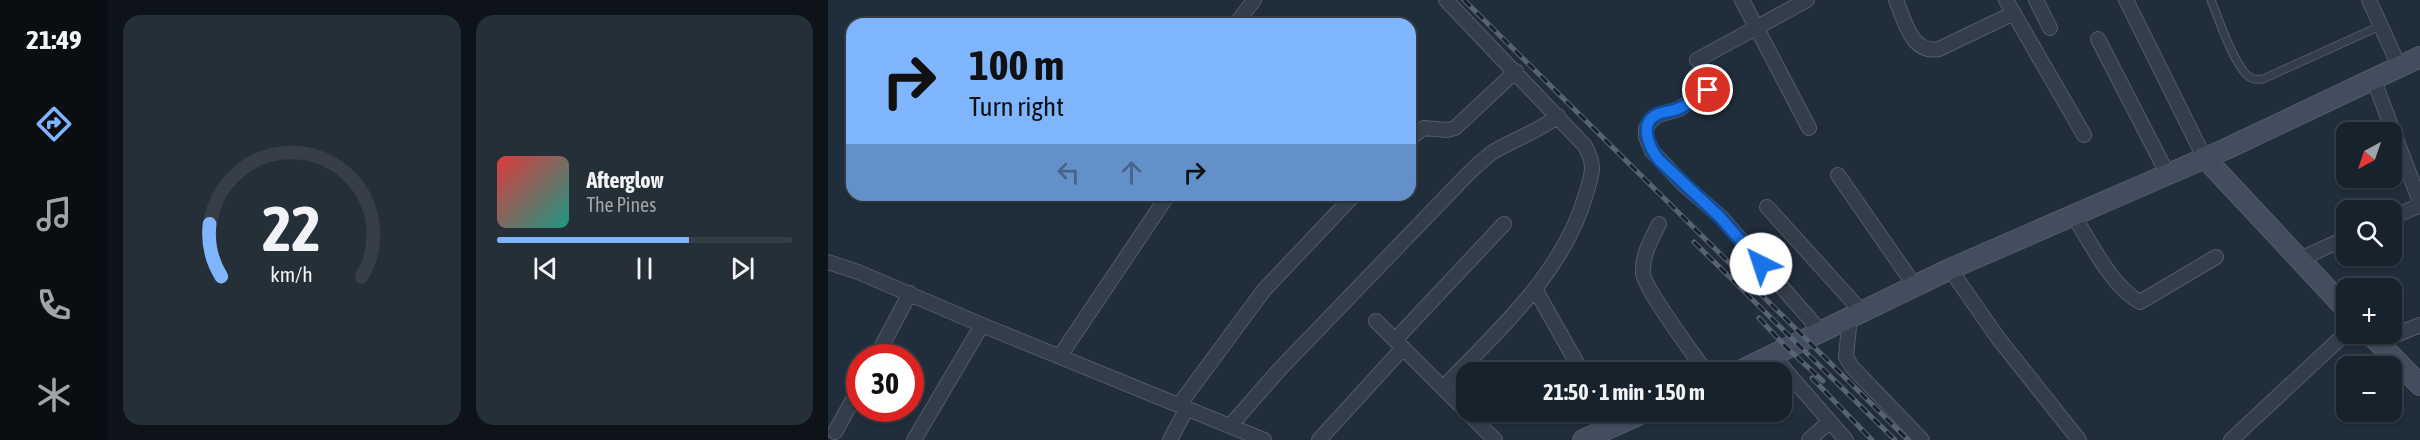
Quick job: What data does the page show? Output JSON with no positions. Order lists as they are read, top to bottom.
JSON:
{
  "north": "bottom left",
  "page": {
    "tabs": "21:49",
    "turn": ["100 m", "Turn right"],
    "map_buttons": ["+", "−"],
    "song": ["Afterglow", "The Pines"],
    "limit": "30",
    "trip": "21:50 · 1 min · 150 m",
    "gauge": ["22", "km/h"]
  }
}
